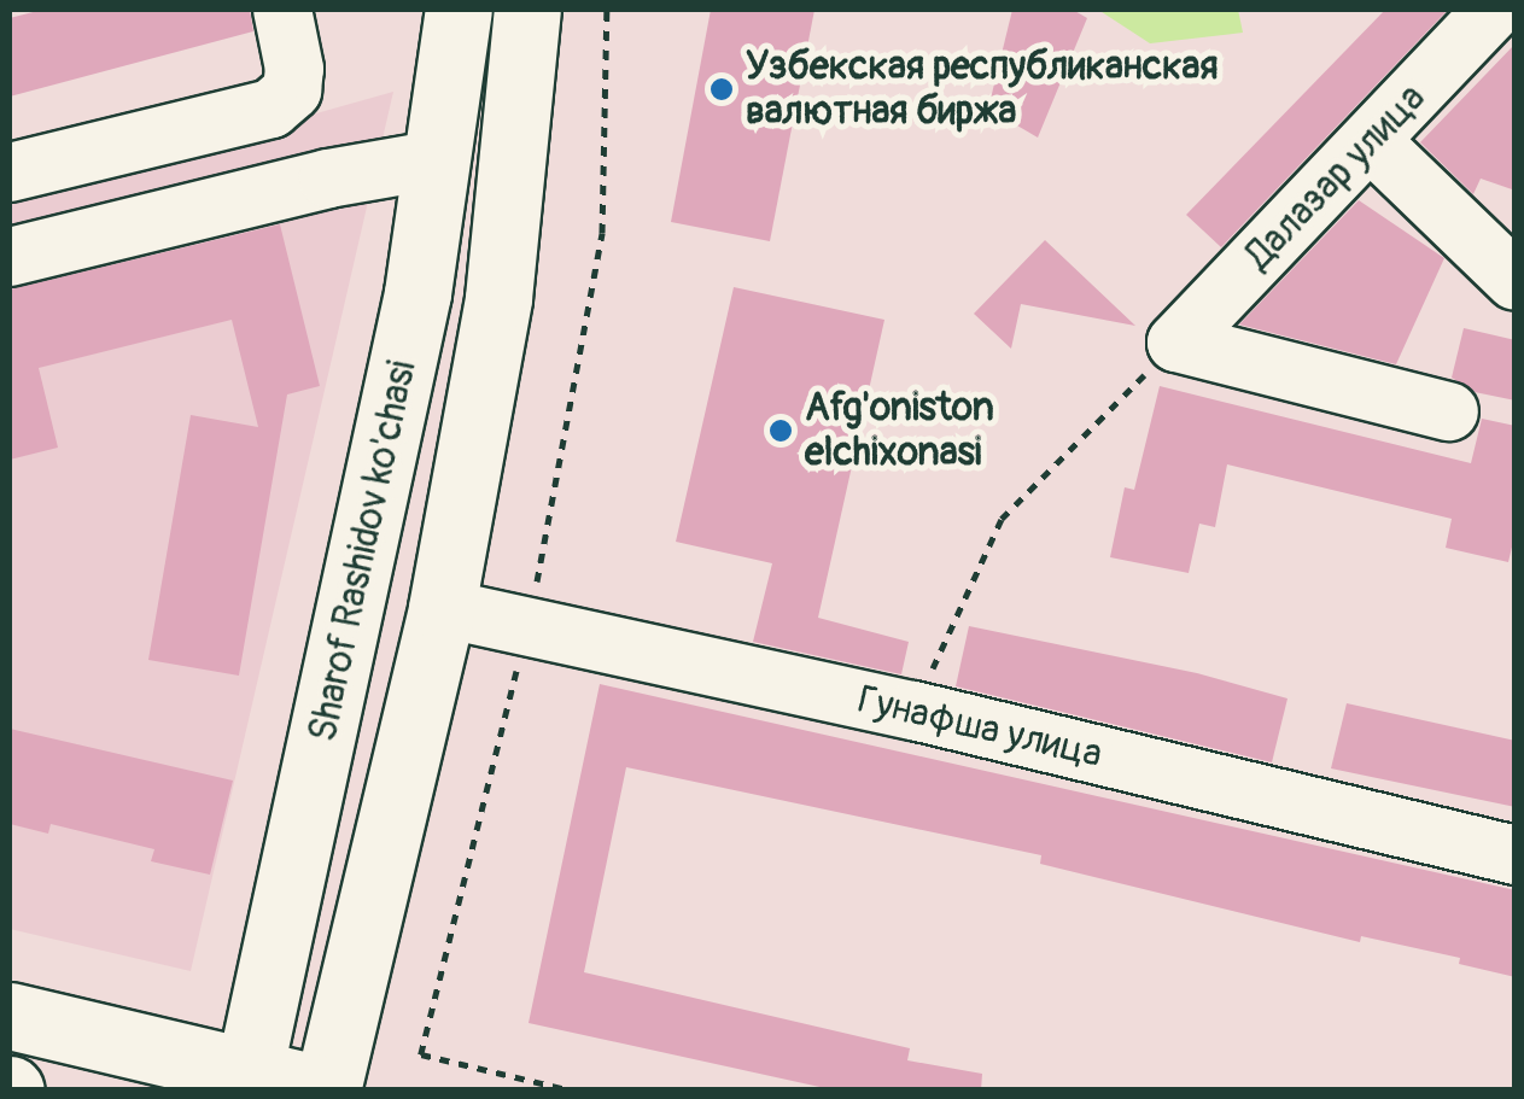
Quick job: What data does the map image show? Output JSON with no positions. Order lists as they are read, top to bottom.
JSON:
{
  "streets": {
    "main road": ["Sharof Rashidov ko'chasi"],
    "street": ["Далазар улица", "Гунафша улица"]
  },
  "crossings": [
    ["Sharof Rashidov ko'chasi", "Гунафша улица"]
  ],
  "places": ["Узбекская республиканская валютная биржа", "Afg'oniston elchixonasi"]
}
